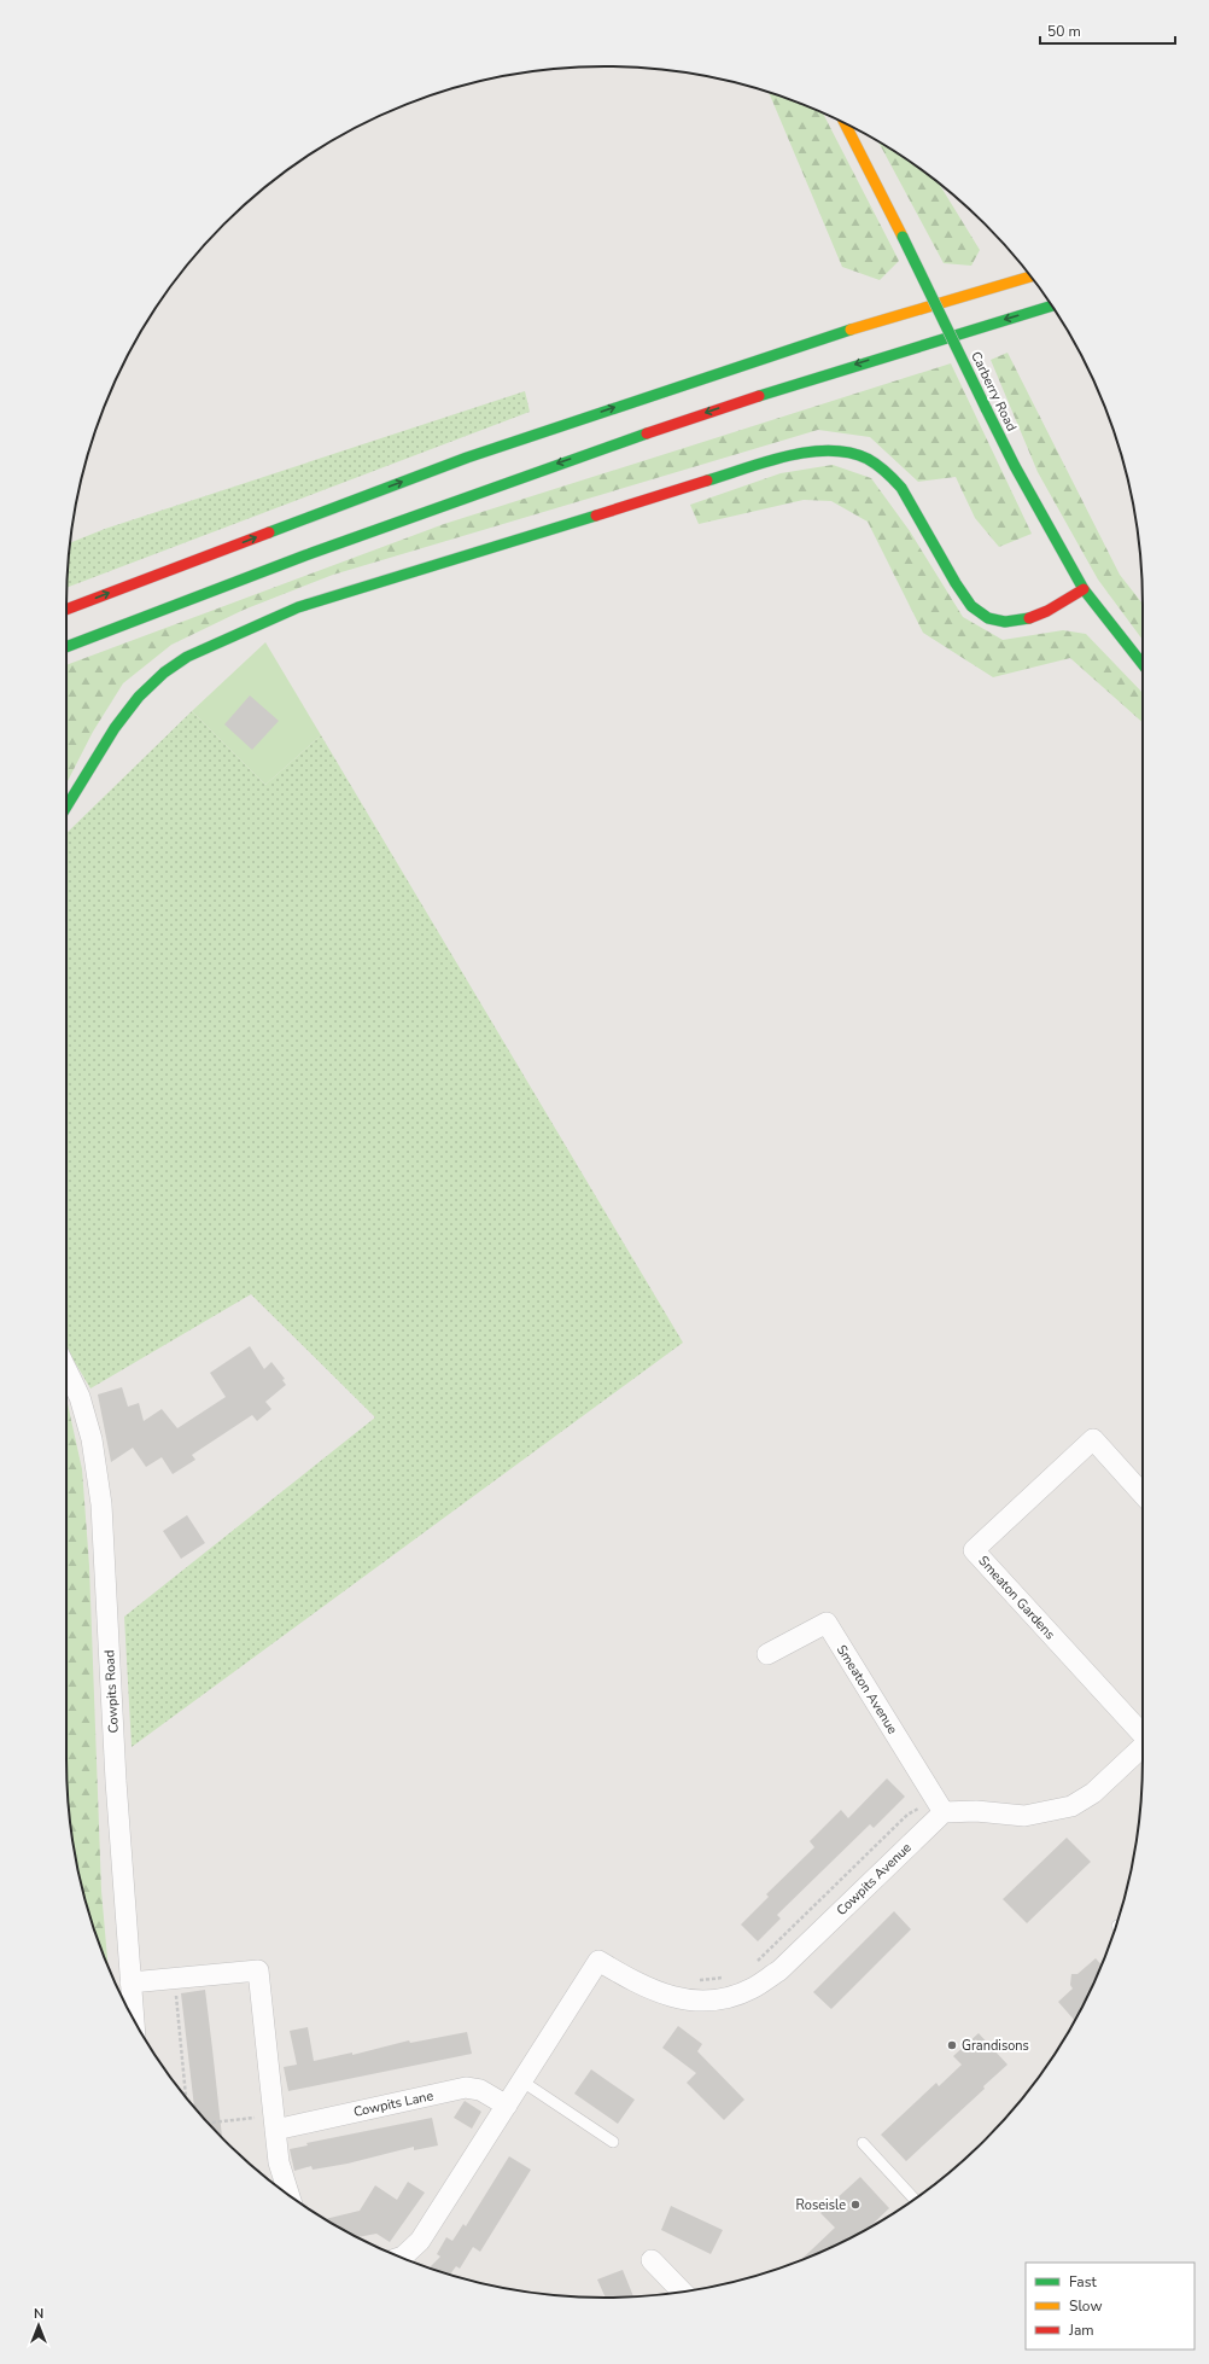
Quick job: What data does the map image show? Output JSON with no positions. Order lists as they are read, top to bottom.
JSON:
{
  "streets": {
    "main road": ["Carberry Road"],
    "street": [
      "Smeaton Gardens",
      "Smeaton Avenue",
      "Cowpits Road",
      "Cowpits Avenue",
      "Cowpits Lane"
    ]
  },
  "crossings": [
    ["Smeaton Avenue", "Cowpits Avenue"]
  ],
  "places": ["Grandisons", "Roseisle"],
  "legend": ["Fast", "Slow", "Jam"],
  "scale_bar": "50 m",
  "north": "top"
}
